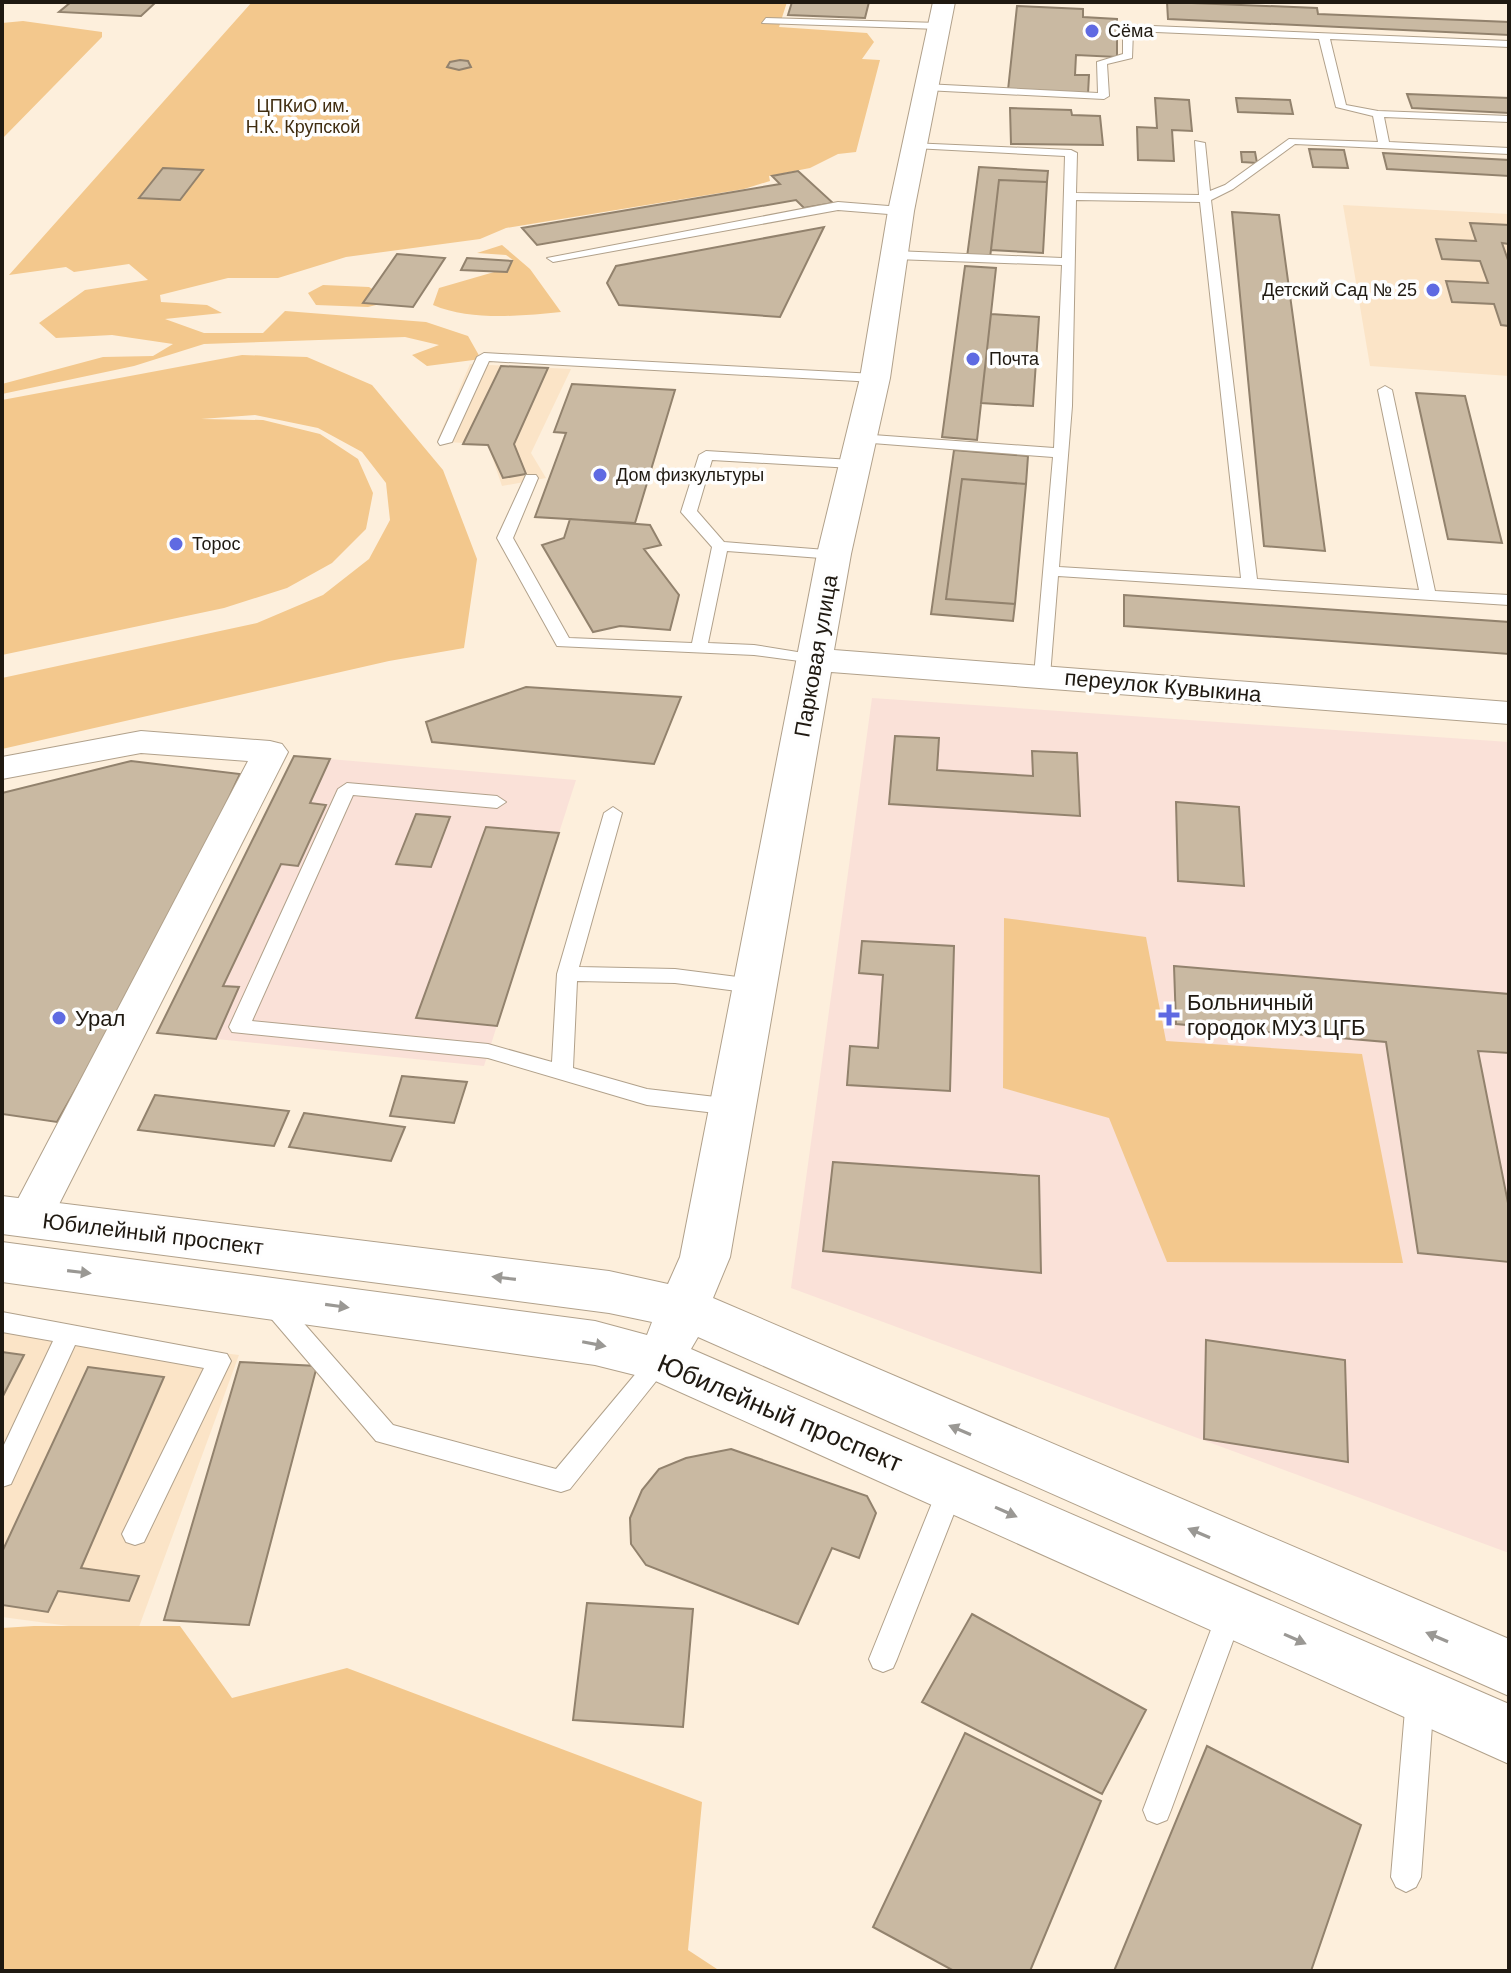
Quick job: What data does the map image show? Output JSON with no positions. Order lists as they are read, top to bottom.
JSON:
{
  "streets": {
    "main road": ["Парковая улица", "переулок Кувыкина", "Юбилейный проспект"]
  },
  "crossings": [
    ["Парковая улица", "переулок Кувыкина"],
    ["Парковая улица", "Юбилейный проспект"]
  ],
  "parks": ["ЦПКиО им. Н.К. Крупской"],
  "places": {
    "other": [
      "Сёма",
      "Детский Сад № 25",
      "Почта",
      "Дом физкультуры",
      "Торос",
      "Урал"
    ],
    "health": ["Больничный городок МУЗ ЦГБ"]
  }
}
